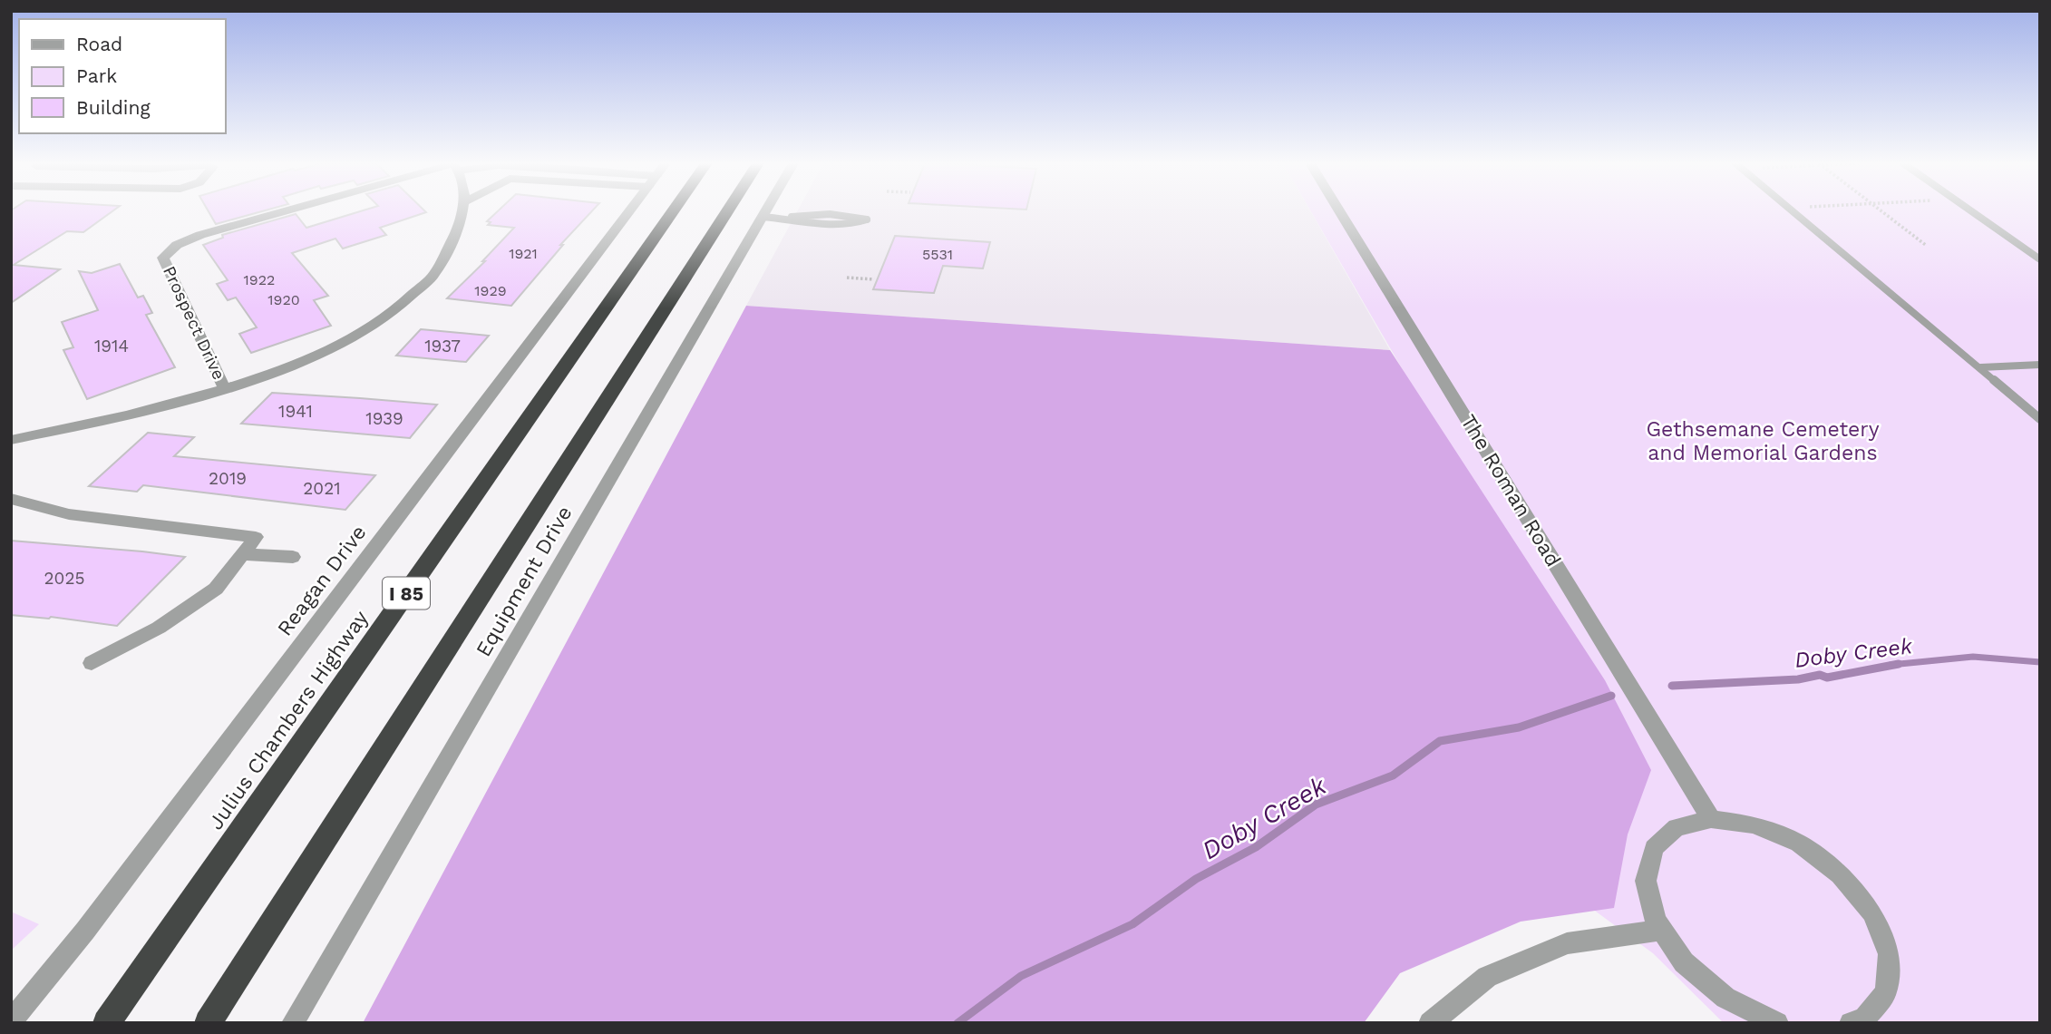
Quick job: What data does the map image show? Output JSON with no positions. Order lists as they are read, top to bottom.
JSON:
{
  "streets": {
    "highway": ["I 85", "Julius Chambers Highway"],
    "street": [
      "Prospect Drive",
      "The Roman Road",
      "Reagan Drive",
      "Equipment Drive"
    ]
  },
  "water": ["Doby Creek"],
  "parks": ["Gethsemane Cemetery and Memorial Gardens"],
  "house_numbers": [
    "1921",
    "5531",
    "1922",
    "1929",
    "1920",
    "1914",
    "1937",
    "1941",
    "1939",
    "2019",
    "2021",
    "2025"
  ],
  "legend": ["Road", "Park", "Building"]
}
